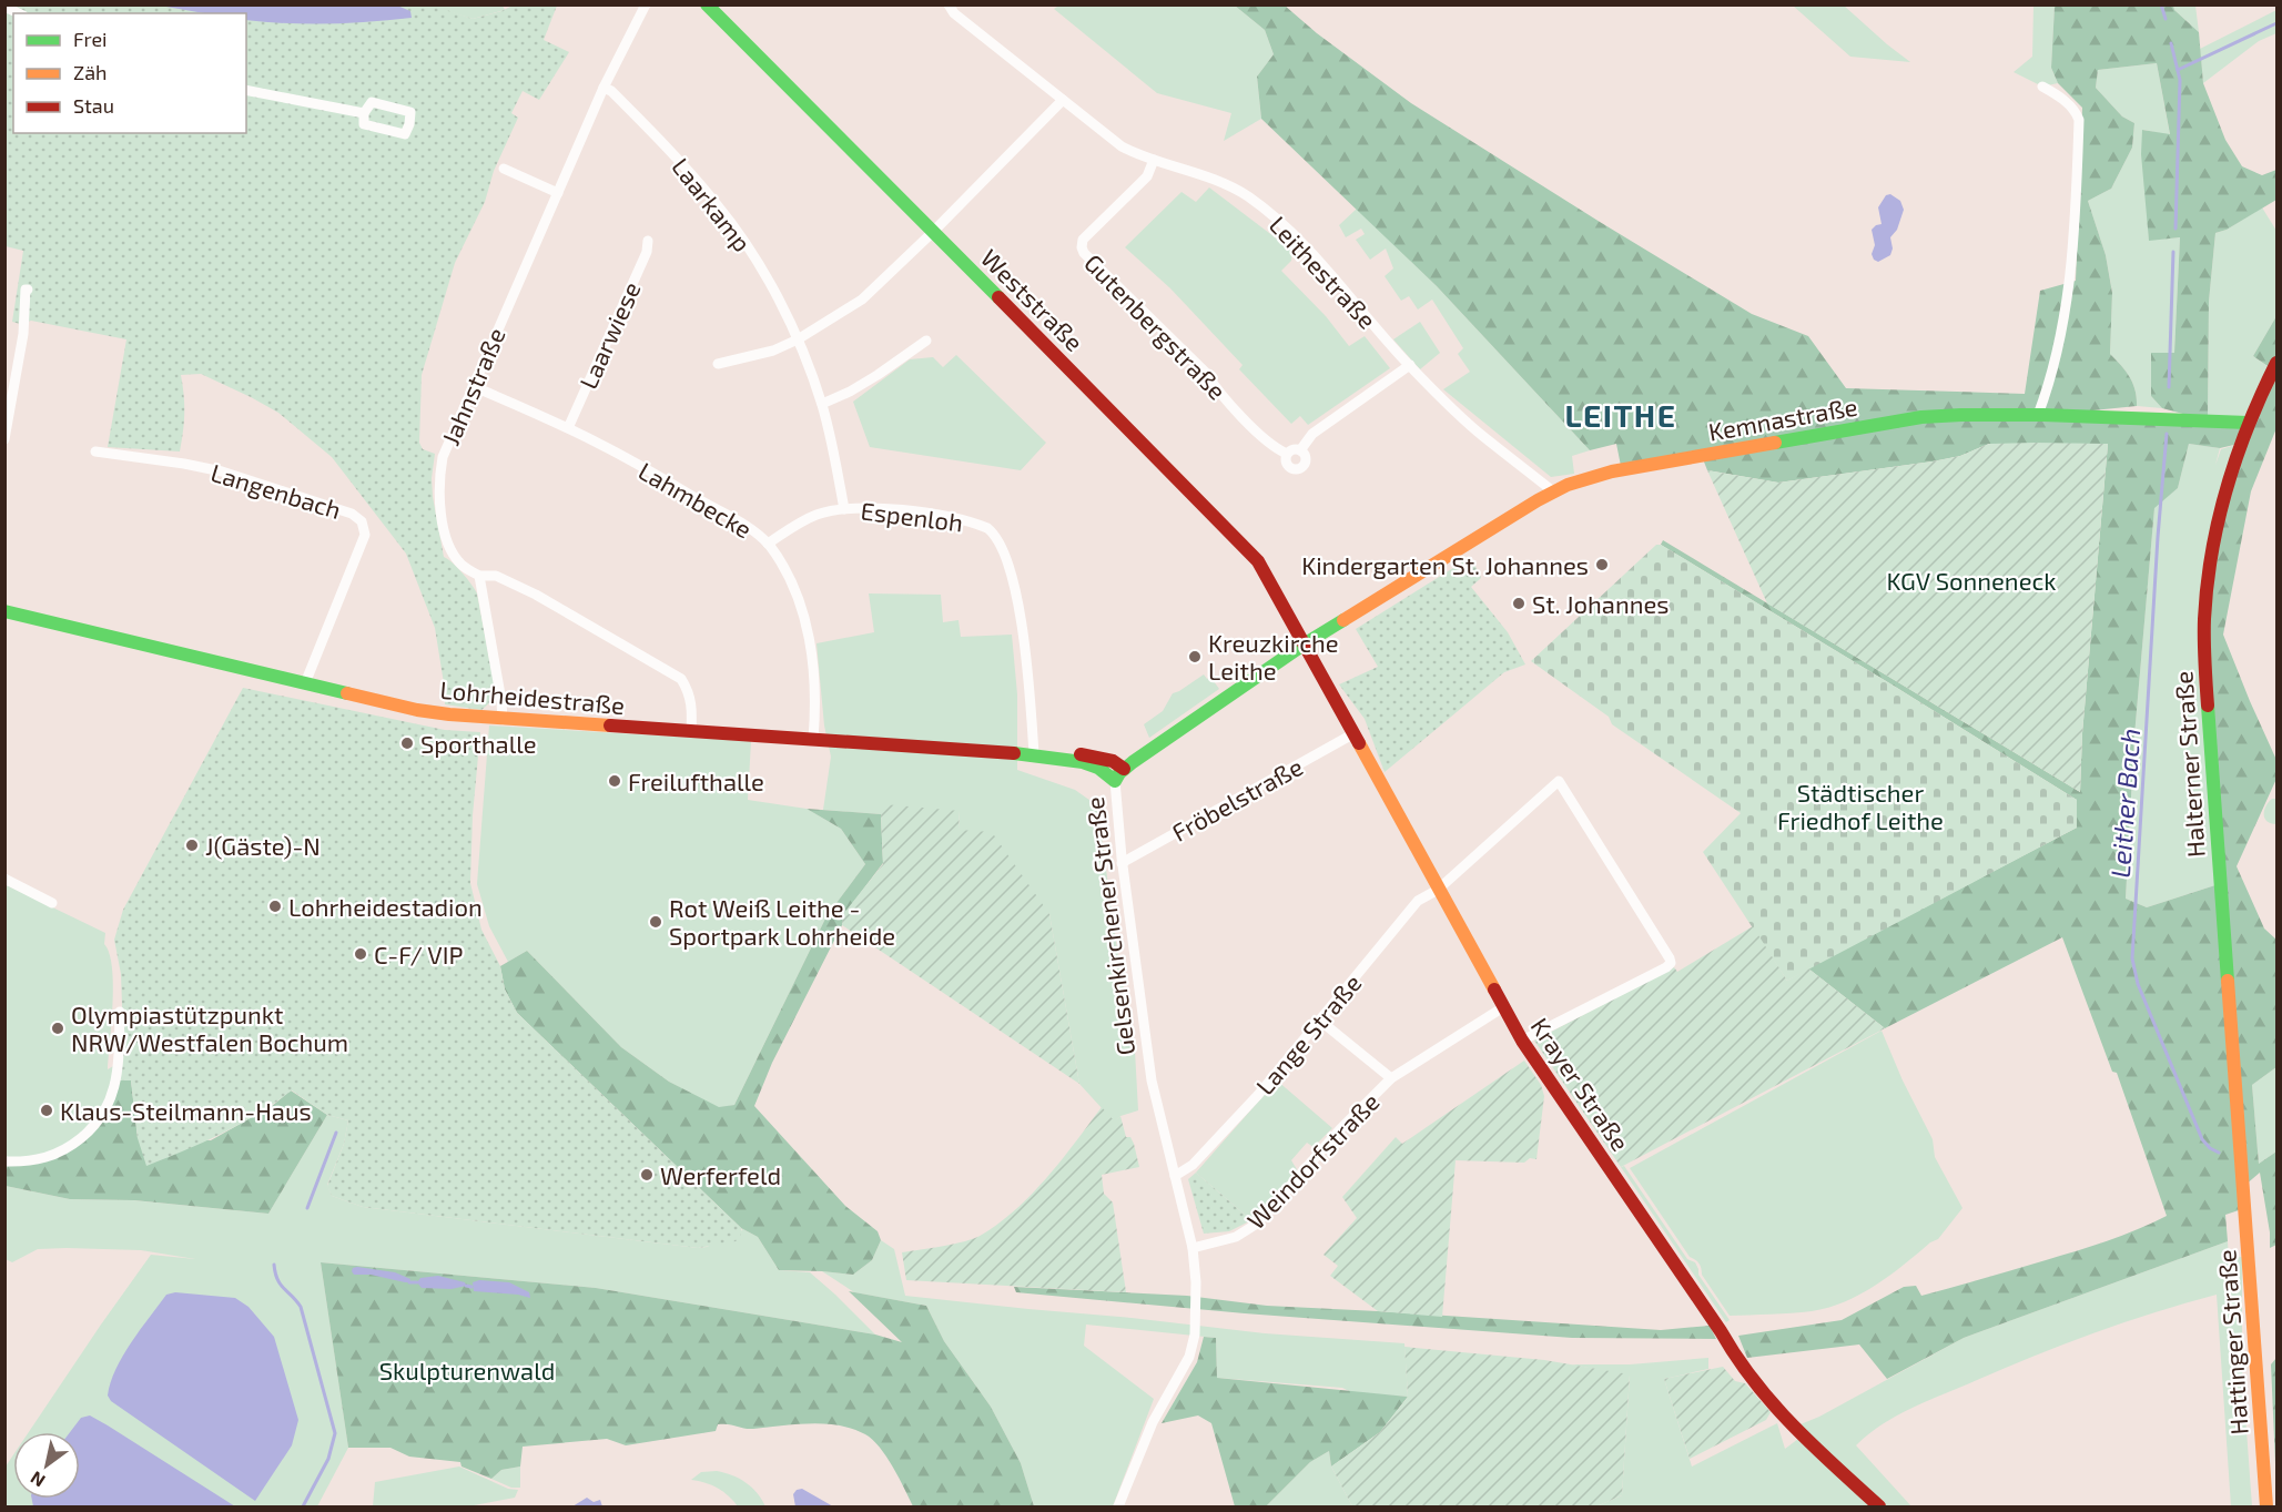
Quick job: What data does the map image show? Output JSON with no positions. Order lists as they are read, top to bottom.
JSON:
{
  "streets": {
    "street": [
      "Laarkamp",
      "Leithestraße",
      "Weststraße",
      "Gutenbergstraße",
      "Laarwiese",
      "Jahnstraße",
      "Kemnastraße",
      "Langenbach",
      "Lahmbecke",
      "Espenloh",
      "Lohrheidestraße",
      "Halterner Straße",
      "Fröbelstraße",
      "Gelsenkirchener Straße",
      "Lange Straße",
      "Krayer Straße",
      "Weindorfstraße",
      "Hattinger Straße"
    ]
  },
  "crossings": [
    ["Laarkamp", "Jahnstraße"],
    ["Laarkamp", "Espenloh"],
    ["Leithestraße", "Gutenbergstraße"],
    ["Leithestraße", "Kemnastraße"],
    ["Weststraße", "Kemnastraße"],
    ["Weststraße", "Gelsenkirchener Straße"],
    ["Weststraße", "Krayer Straße"],
    ["Laarwiese", "Lahmbecke"],
    ["Jahnstraße", "Lahmbecke"],
    ["Jahnstraße", "Lohrheidestraße"],
    ["Kemnastraße", "Halterner Straße"],
    ["Kemnastraße", "Gelsenkirchener Straße"],
    ["Kemnastraße", "Krayer Straße"],
    ["Langenbach", "Lohrheidestraße"],
    ["Lahmbecke", "Espenloh"],
    ["Lahmbecke", "Lohrheidestraße"],
    ["Espenloh", "Lohrheidestraße"],
    ["Lohrheidestraße", "Gelsenkirchener Straße"],
    ["Halterner Straße", "Hattinger Straße"],
    ["Fröbelstraße", "Gelsenkirchener Straße"],
    ["Fröbelstraße", "Krayer Straße"],
    ["Gelsenkirchener Straße", "Lange Straße"],
    ["Gelsenkirchener Straße", "Krayer Straße"],
    ["Gelsenkirchener Straße", "Weindorfstraße"],
    ["Lange Straße", "Krayer Straße"],
    ["Lange Straße", "Weindorfstraße"],
    ["Krayer Straße", "Weindorfstraße"]
  ],
  "districts": ["LEITHE"],
  "water": ["Leither Bach"],
  "parks": ["KGV Sonneneck", "Städtischer Friedhof Leithe", "Skulpturenwald"],
  "places": [
    "Kindergarten St. Johannes",
    "St. Johannes",
    "Kreuzkirche Leithe",
    "Sporthalle",
    "Freilufthalle",
    "J(Gäste)-N",
    "Lohrheidestadion",
    "Rot Weiß Leithe - Sportpark Lohrheide",
    "C-F/ VIP",
    "Olympiastützpunkt NRW/Westfalen Bochum",
    "Klaus-Steilmann-Haus",
    "Werferfeld"
  ],
  "legend": ["Frei", "Zäh", "Stau"],
  "north": "bottom left"
}
